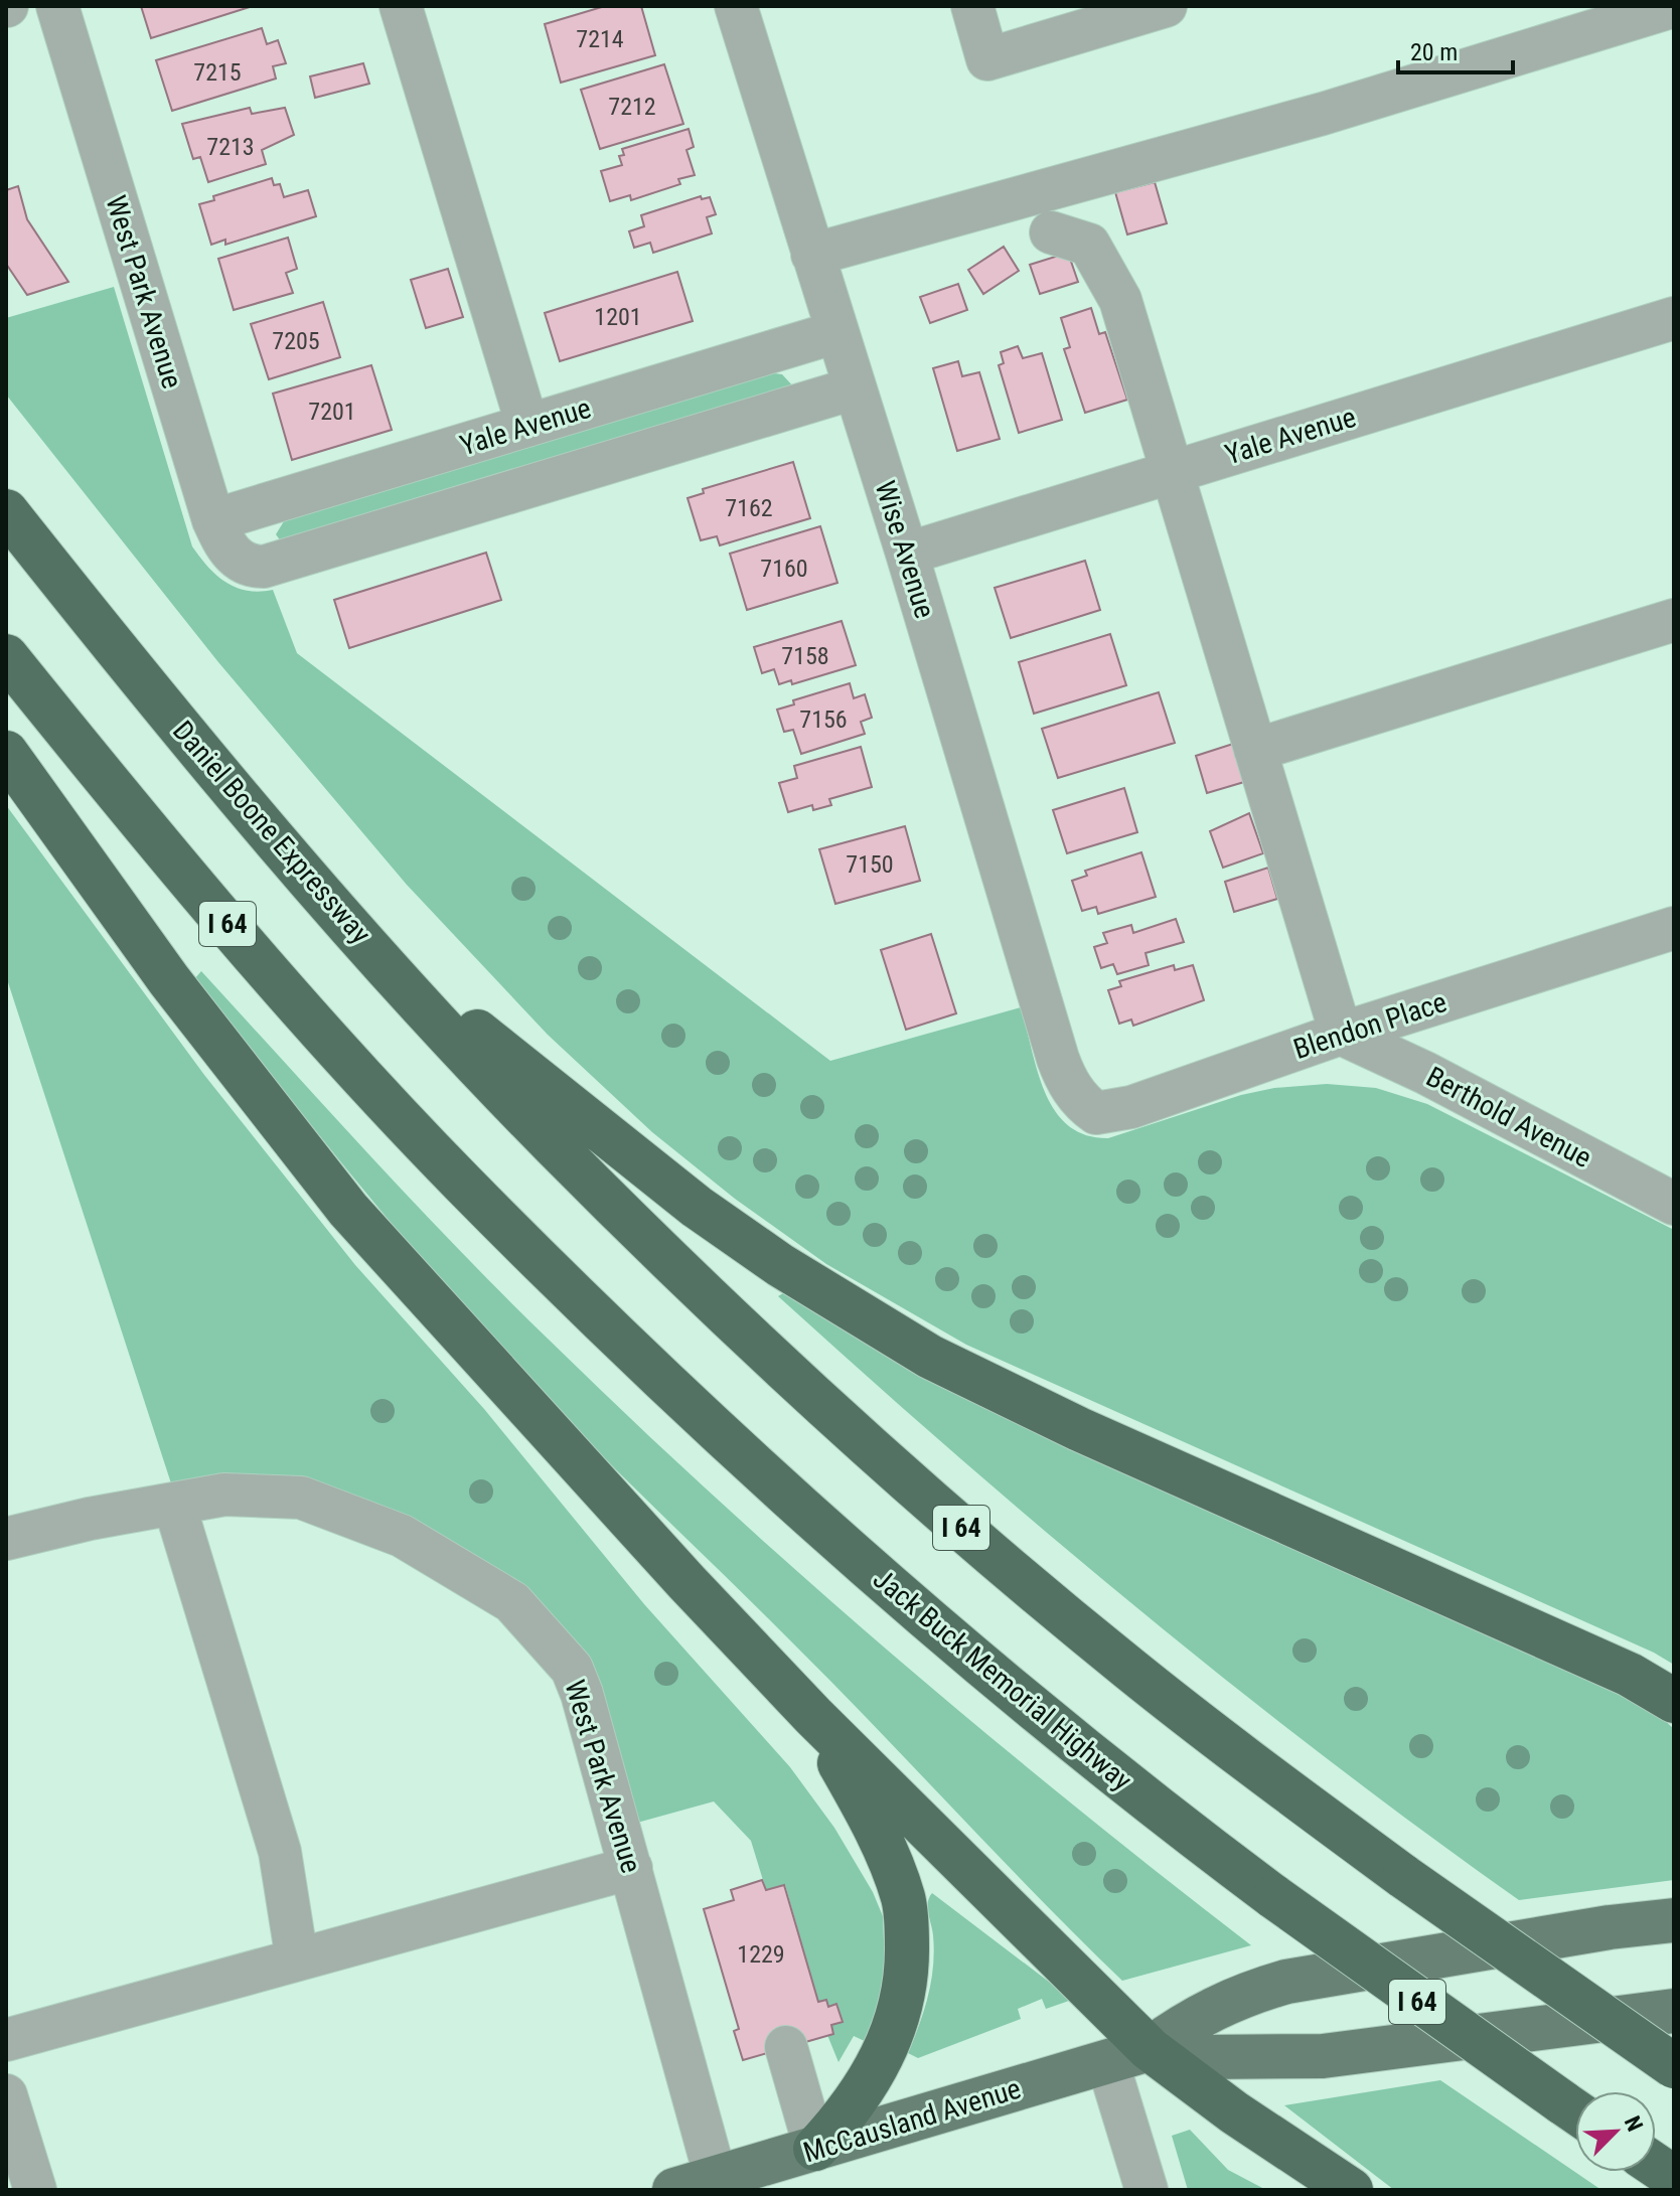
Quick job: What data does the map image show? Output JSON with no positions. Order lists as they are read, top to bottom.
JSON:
{
  "streets": {
    "highway": ["Daniel Boone Expressway", "I 64", "Jack Buck Memorial Highway"],
    "main road": ["McCausland Avenue"],
    "street": [
      "West Park Avenue",
      "Yale Avenue",
      "Wise Avenue",
      "Blendon Place",
      "Berthold Avenue"
    ]
  },
  "crossings": [
    ["West Park Avenue", "Yale Avenue"],
    ["West Park Avenue", "McCausland Avenue"],
    ["Yale Avenue", "Wise Avenue"],
    ["Wise Avenue", "Blendon Place"],
    ["Blendon Place", "Berthold Avenue"]
  ],
  "house_numbers": [
    "7214",
    "7215",
    "7212",
    "7213",
    "1201",
    "7205",
    "7201",
    "7162",
    "7160",
    "7158",
    "7156",
    "7150",
    "1229"
  ],
  "scale_bar": "20 m",
  "north": "top right"
}
